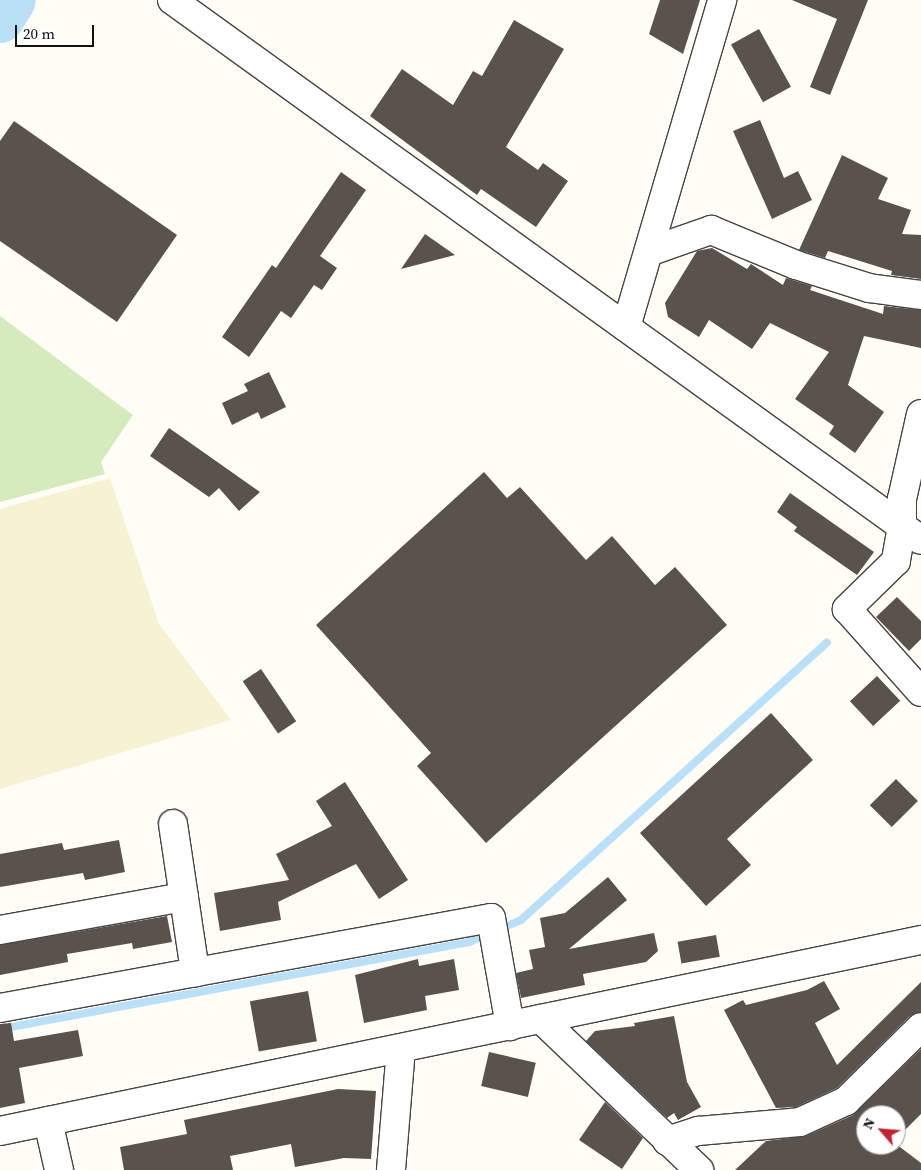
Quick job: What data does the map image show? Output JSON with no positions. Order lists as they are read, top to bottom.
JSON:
{
  "scale_bar": "20 m",
  "north": "top left"
}
